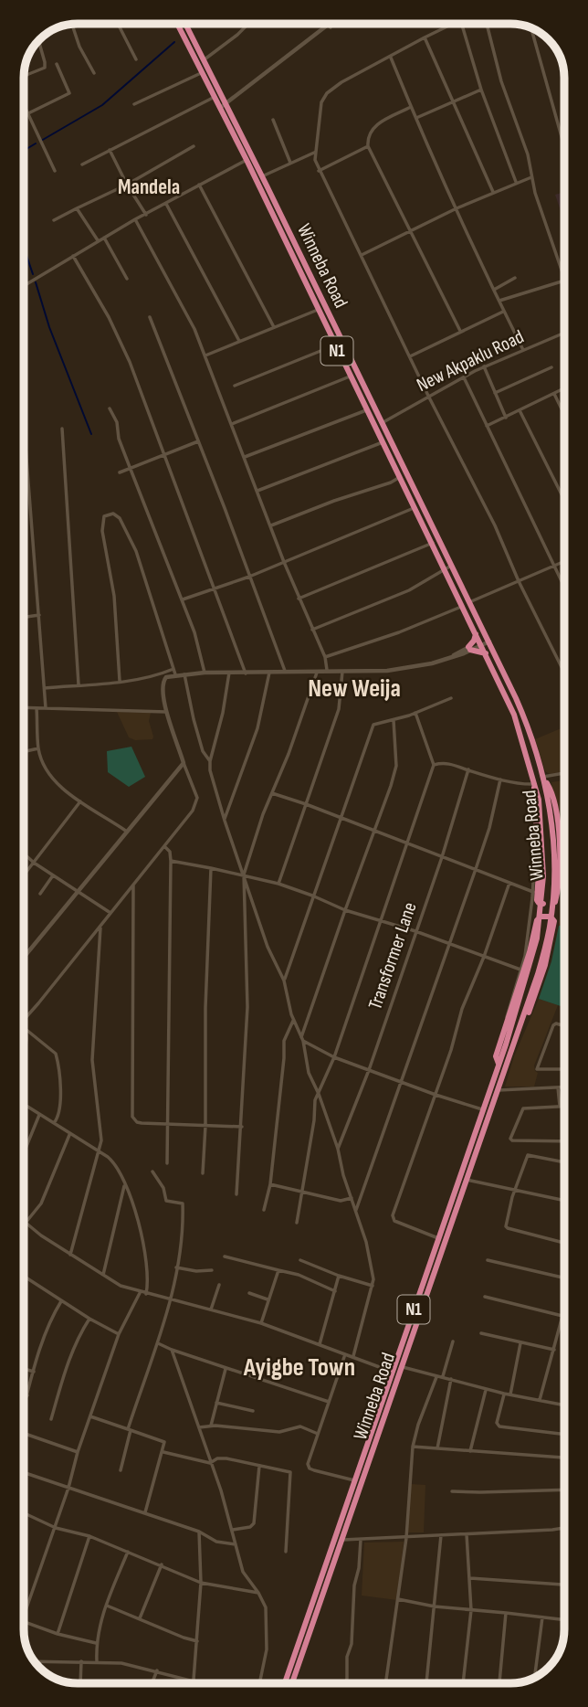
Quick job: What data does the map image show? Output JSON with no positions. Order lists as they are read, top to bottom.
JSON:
{
  "streets": {
    "highway": ["Winneba Road", "N1"],
    "street": ["New Akpaklu Road", "Transformer Lane"]
  },
  "crossings": [
    ["Winneba Road", "New Akpaklu Road"]
  ],
  "districts": ["Mandela", "New Weija", "Ayigbe Town"]
}
